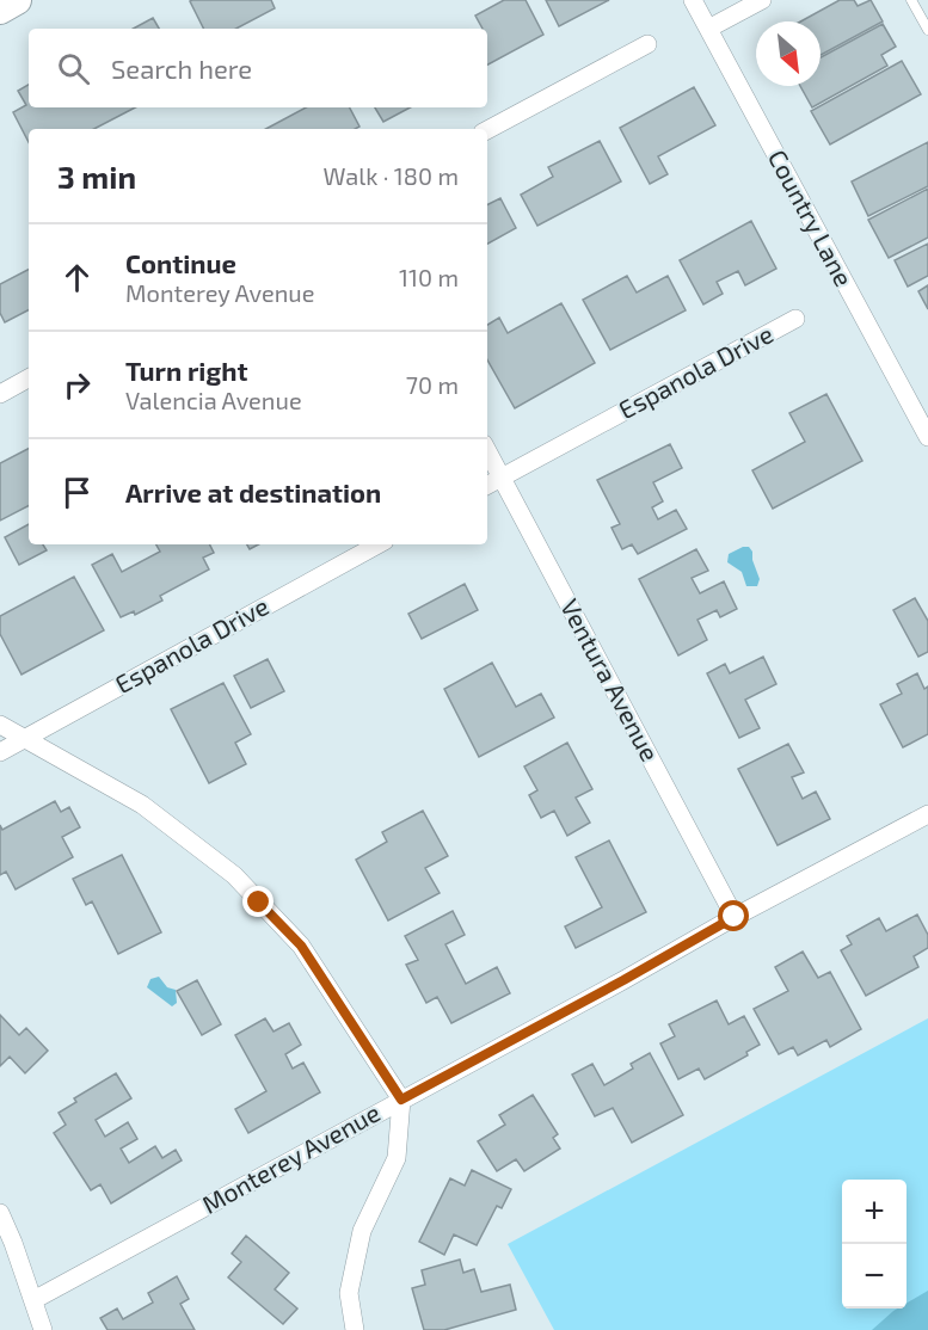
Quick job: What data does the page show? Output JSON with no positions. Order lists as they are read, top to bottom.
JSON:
{
  "streets": {
    "street": [
      "Country Lane",
      "Espanola Drive",
      "Ventura Avenue",
      "Monterey Avenue"
    ]
  },
  "crossings": [
    ["Espanola Drive", "Ventura Avenue"],
    ["Ventura Avenue", "Monterey Avenue"]
  ],
  "north": "bottom right",
  "page": {
    "search": "Search here",
    "heading": ["3 min", "Walk · 180 m"],
    "list": [
      ["Continue", "Monterey Avenue", "110 m"],
      ["Turn right", "Valencia Avenue", "70 m"],
      "Arrive at destination"
    ],
    "map_buttons": ["+", "−"]
  }
}
